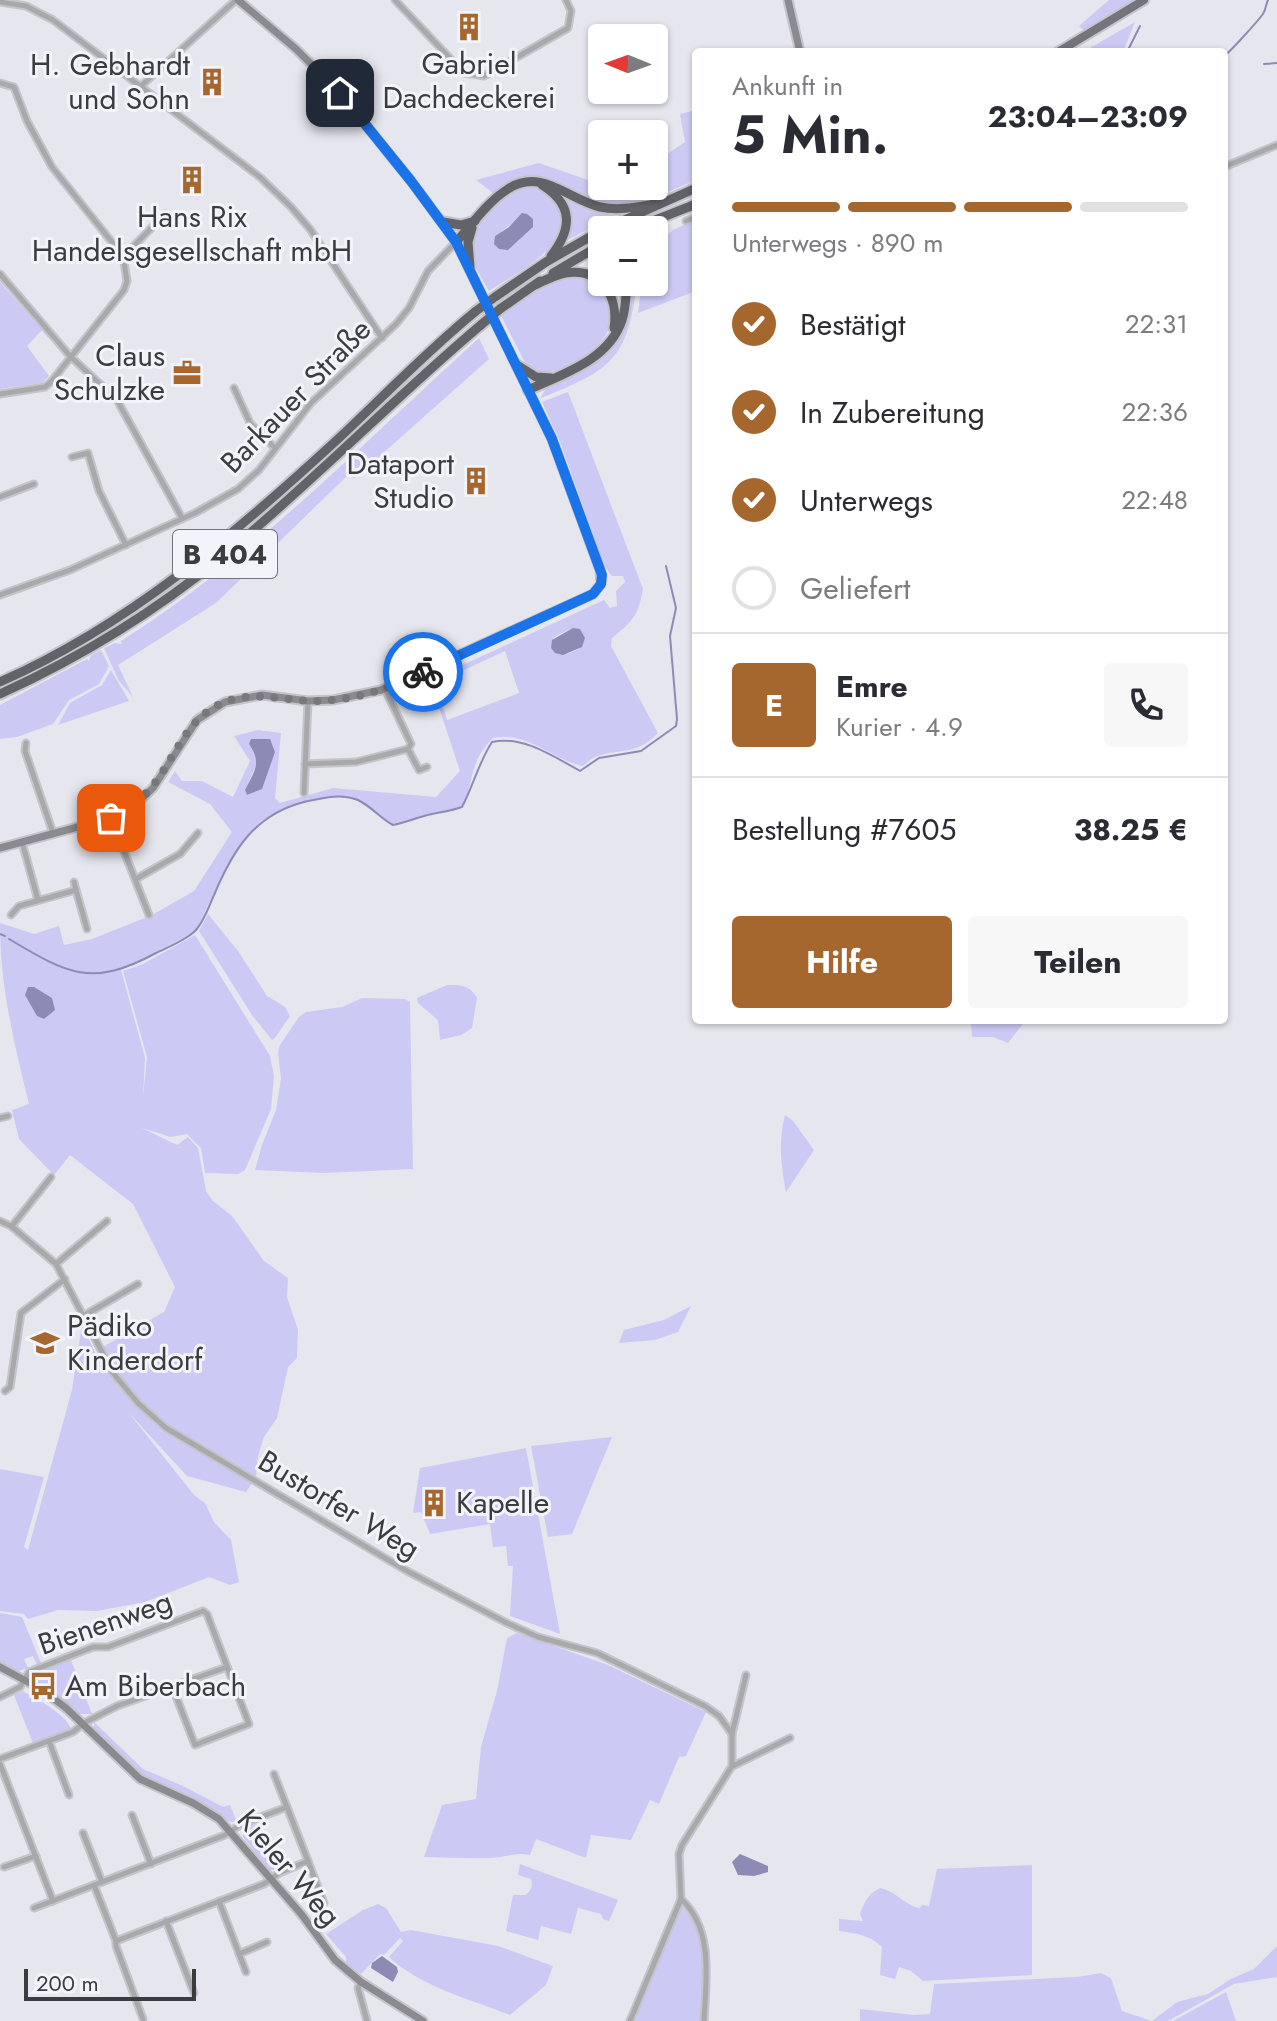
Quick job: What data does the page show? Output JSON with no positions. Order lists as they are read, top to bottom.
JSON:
{
  "streets": {
    "highway": ["B 404"],
    "street": [
      "Barkauer Straße",
      "Bustorfer Weg",
      "Bienenweg",
      "Kieler Weg"
    ]
  },
  "crossings": [
    ["Bienenweg", "Kieler Weg"]
  ],
  "places": {
    "building": [
      "Gabriel Dachdeckerei",
      "H. Gebhardt und Sohn",
      "Hans Rix Handelsgesellschaft mbH",
      "Dataport Studio",
      "Kapelle"
    ],
    "office": ["Claus Schulzke"],
    "school or university": ["Pädiko Kinderdorf"],
    "bus stop": ["Am Biberbach"]
  },
  "scale_bar": "200 m",
  "north": "left",
  "page": {
    "map_buttons": ["+", "−"],
    "heading": ["5 Min.", "Ankunft in", "23:04–23:09"],
    "panel": [
      "Emre",
      "Kurier · 4.9",
      "Bestellung #7605",
      "38.25 €"
    ],
    "bar": "Unterwegs · 890 m",
    "list": [
      ["Bestätigt", "22:31"],
      ["In Zubereitung", "22:36"],
      ["Unterwegs", "22:48"],
      "Geliefert"
    ],
    "round": "E",
    "buttons": ["Hilfe", "Teilen"],
    "scale": "200 m"
  }
}
